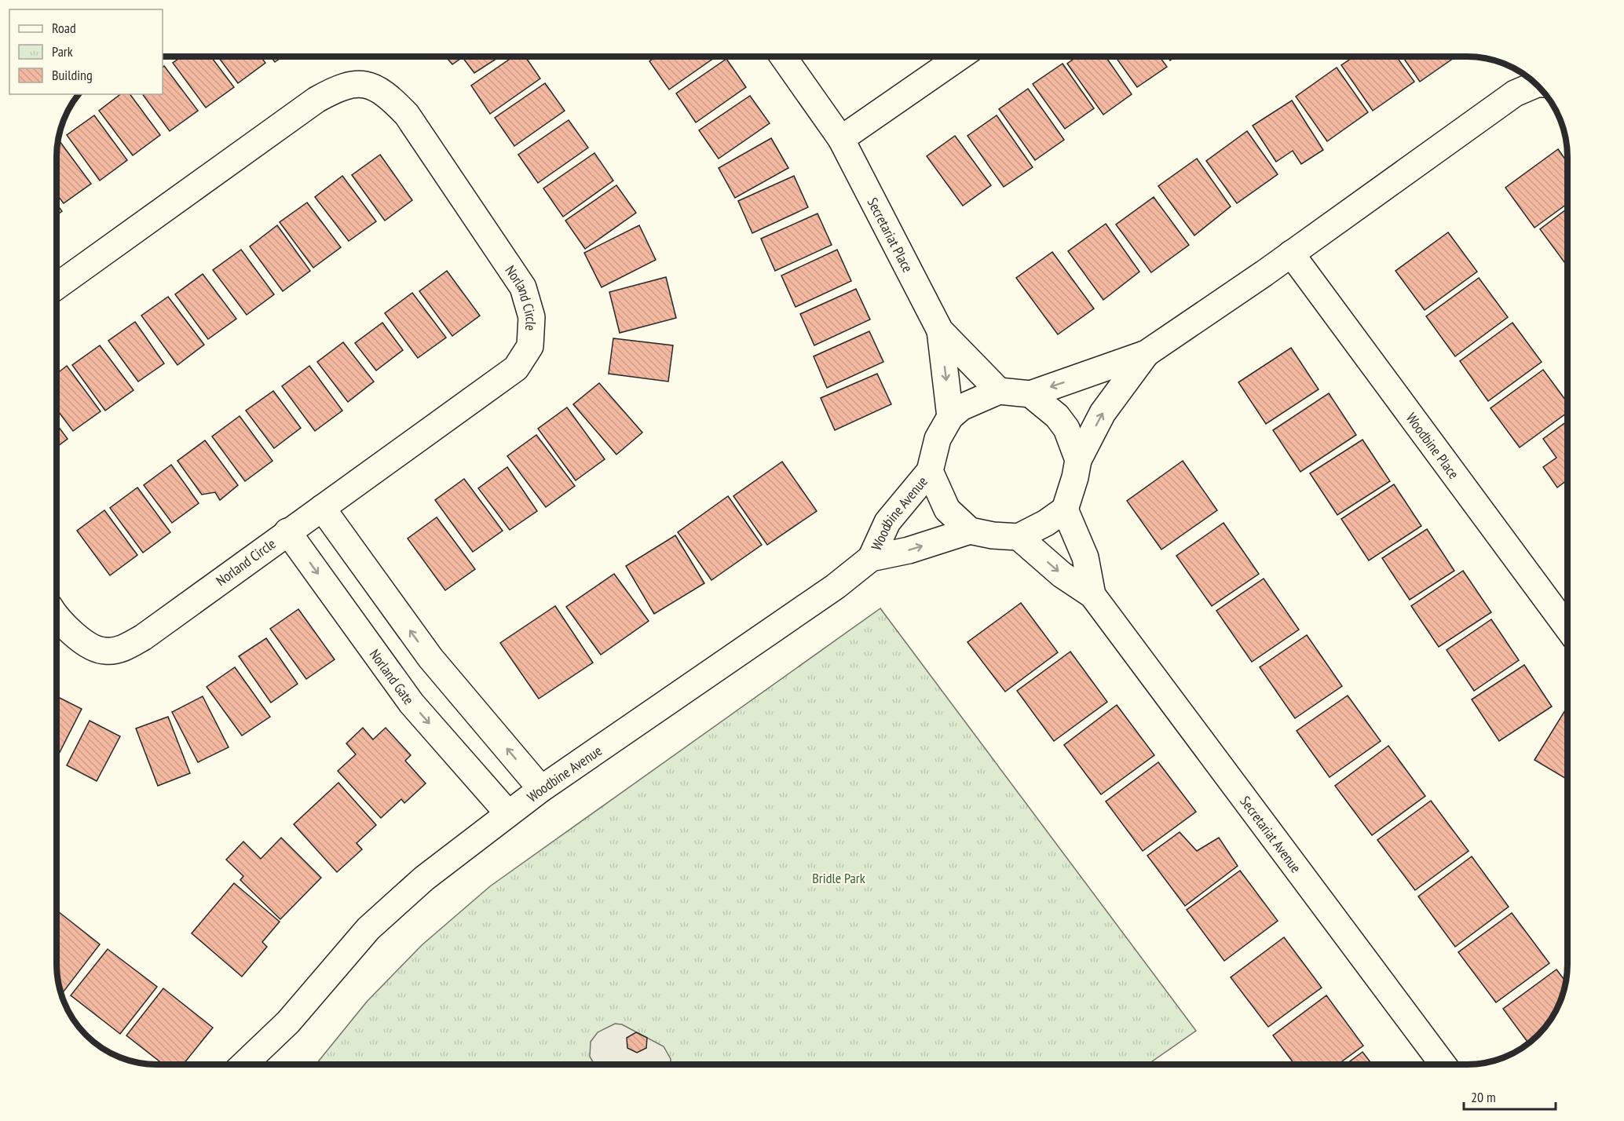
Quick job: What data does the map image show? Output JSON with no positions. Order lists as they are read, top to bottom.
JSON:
{
  "streets": {
    "street": [
      "Secretariat Place",
      "Norland Circle",
      "Woodbine Place",
      "Woodbine Avenue",
      "Norland Gate",
      "Secretariat Avenue"
    ]
  },
  "crossings": [
    ["Secretariat Place", "Woodbine Avenue"],
    ["Secretariat Place", "Secretariat Avenue"],
    ["Norland Circle", "Norland Gate"],
    ["Woodbine Avenue", "Norland Gate"],
    ["Woodbine Avenue", "Secretariat Avenue"]
  ],
  "parks": ["Bridle Park"],
  "legend": ["Road", "Park", "Building"],
  "scale_bar": "20 m"
}
